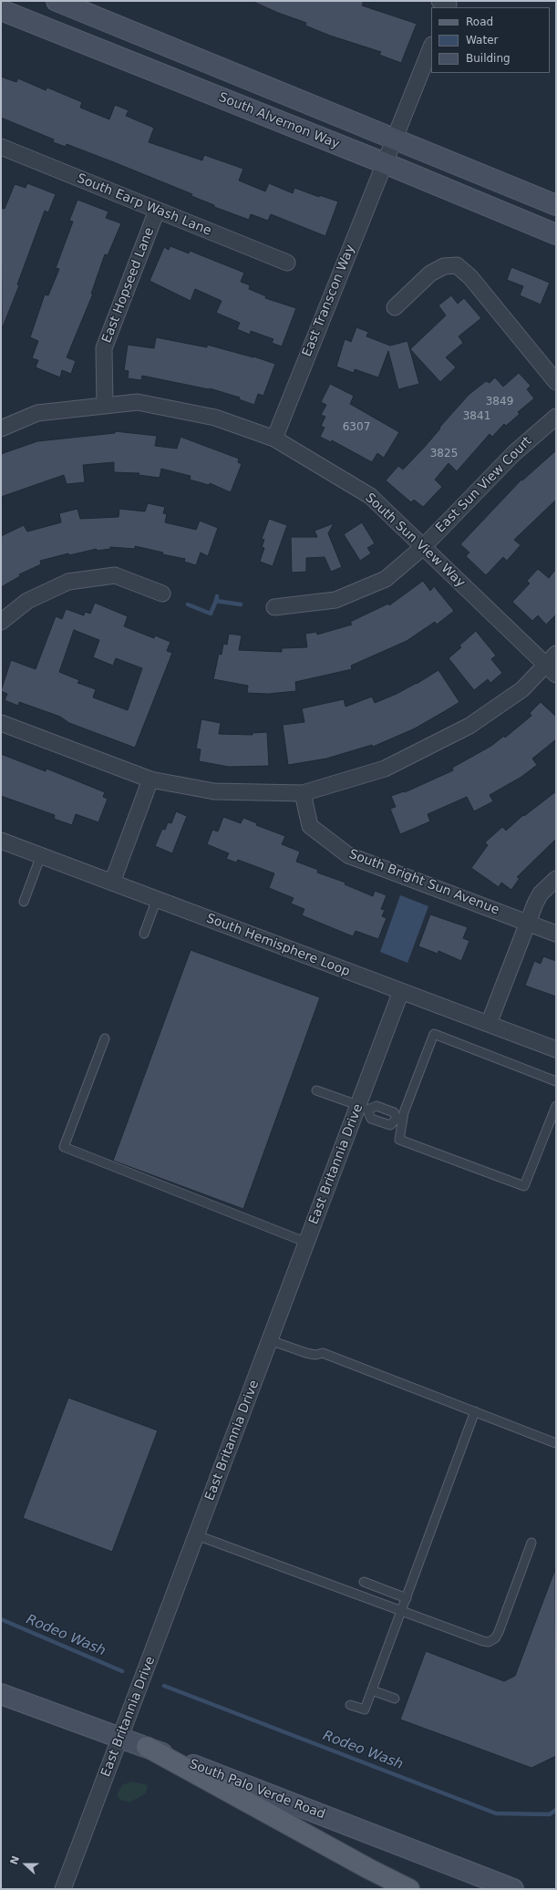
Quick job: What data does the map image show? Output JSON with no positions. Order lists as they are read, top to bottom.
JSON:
{
  "streets": {
    "main road": ["South Alvernon Way", "South Palo Verde Road"],
    "street": [
      "South Earp Wash Lane",
      "East Hopseed Lane",
      "East Transcon Way",
      "East Sun View Court",
      "South Sun View Way",
      "South Bright Sun Avenue",
      "South Hemisphere Loop",
      "East Britannia Drive"
    ]
  },
  "crossings": [
    ["South Alvernon Way", "East Transcon Way"],
    ["South Earp Wash Lane", "East Hopseed Lane"],
    ["East Hopseed Lane", "South Sun View Way"],
    ["East Transcon Way", "South Sun View Way"],
    ["East Sun View Court", "South Sun View Way"],
    ["South Hemisphere Loop", "East Britannia Drive"],
    ["East Britannia Drive", "South Palo Verde Road"]
  ],
  "water": ["Rodeo Wash"],
  "house_numbers": [
    "3849",
    "3841",
    "6307",
    "3825"
  ],
  "legend": ["Road", "Water", "Building"],
  "north": "left"
}
